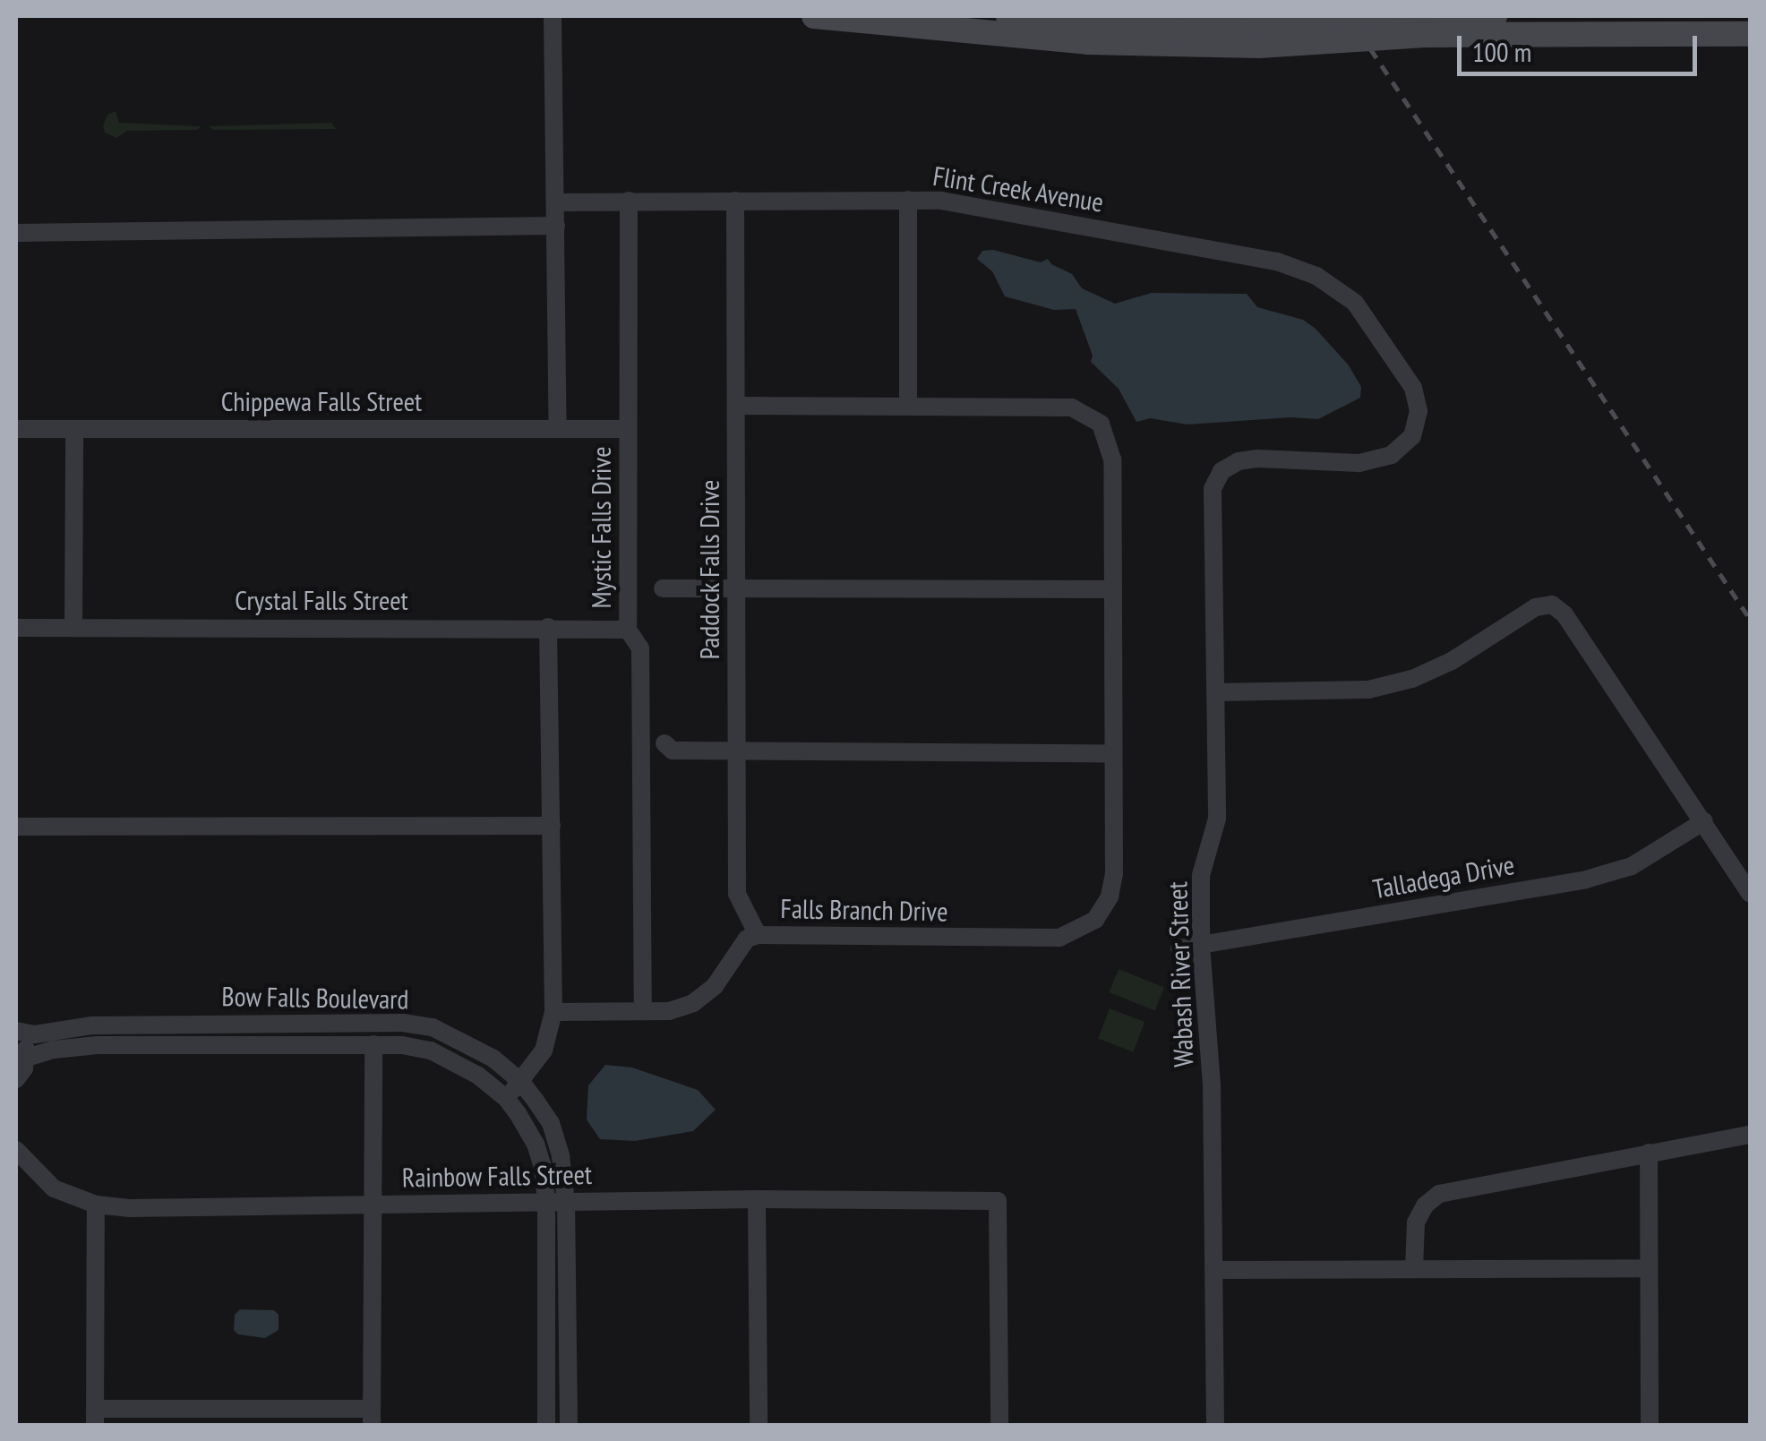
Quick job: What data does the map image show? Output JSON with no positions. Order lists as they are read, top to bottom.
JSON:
{
  "streets": {
    "street": [
      "Flint Creek Avenue",
      "Chippewa Falls Street",
      "Mystic Falls Drive",
      "Paddock Falls Drive",
      "Crystal Falls Street",
      "Talladega Drive",
      "Falls Branch Drive",
      "Wabash River Street",
      "Bow Falls Boulevard",
      "Rainbow Falls Street"
    ]
  },
  "crossings": [
    ["Flint Creek Avenue", "Mystic Falls Drive"],
    ["Flint Creek Avenue", "Paddock Falls Drive"],
    ["Flint Creek Avenue", "Wabash River Street"],
    ["Chippewa Falls Street", "Mystic Falls Drive"],
    ["Mystic Falls Drive", "Crystal Falls Street"],
    ["Mystic Falls Drive", "Falls Branch Drive"],
    ["Paddock Falls Drive", "Falls Branch Drive"],
    ["Talladega Drive", "Wabash River Street"],
    ["Bow Falls Boulevard", "Rainbow Falls Street"]
  ],
  "scale_bar": "100 m"
}
